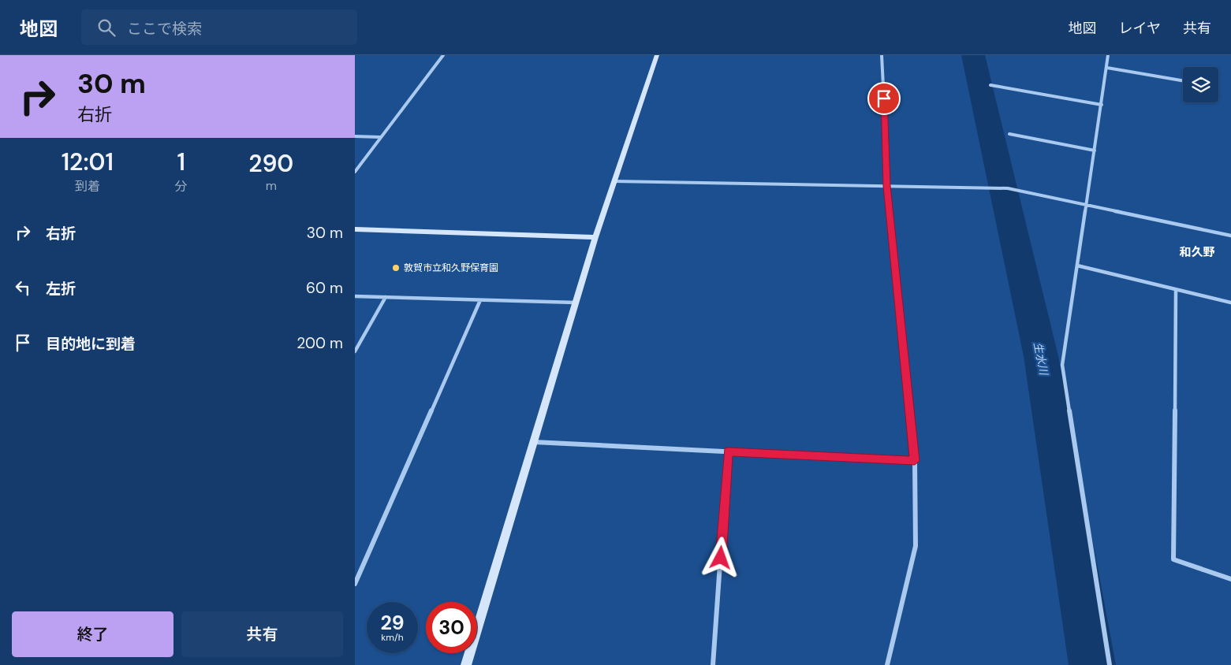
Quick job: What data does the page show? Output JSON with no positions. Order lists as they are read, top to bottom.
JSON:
{
  "districts": ["和久野"],
  "water": ["生水川"],
  "places": ["敦賀市立和久野保育園"],
  "page": {
    "header": "地図",
    "search": "ここで検索",
    "nav": ["地図", "レイヤ", "共有"],
    "turn": ["30 m", "右折"],
    "eta": [
      "12:01",
      "到着",
      "1",
      "分",
      "290",
      "m"
    ],
    "list": [
      {
        "name": "右折",
        "value": "30 m"
      },
      {
        "name": "左折",
        "value": "60 m"
      },
      {
        "name": "目的地に到着",
        "value": "200 m"
      }
    ],
    "speed": "29 km/h",
    "limit": "30",
    "buttons": ["終了", "共有"]
  }
}
